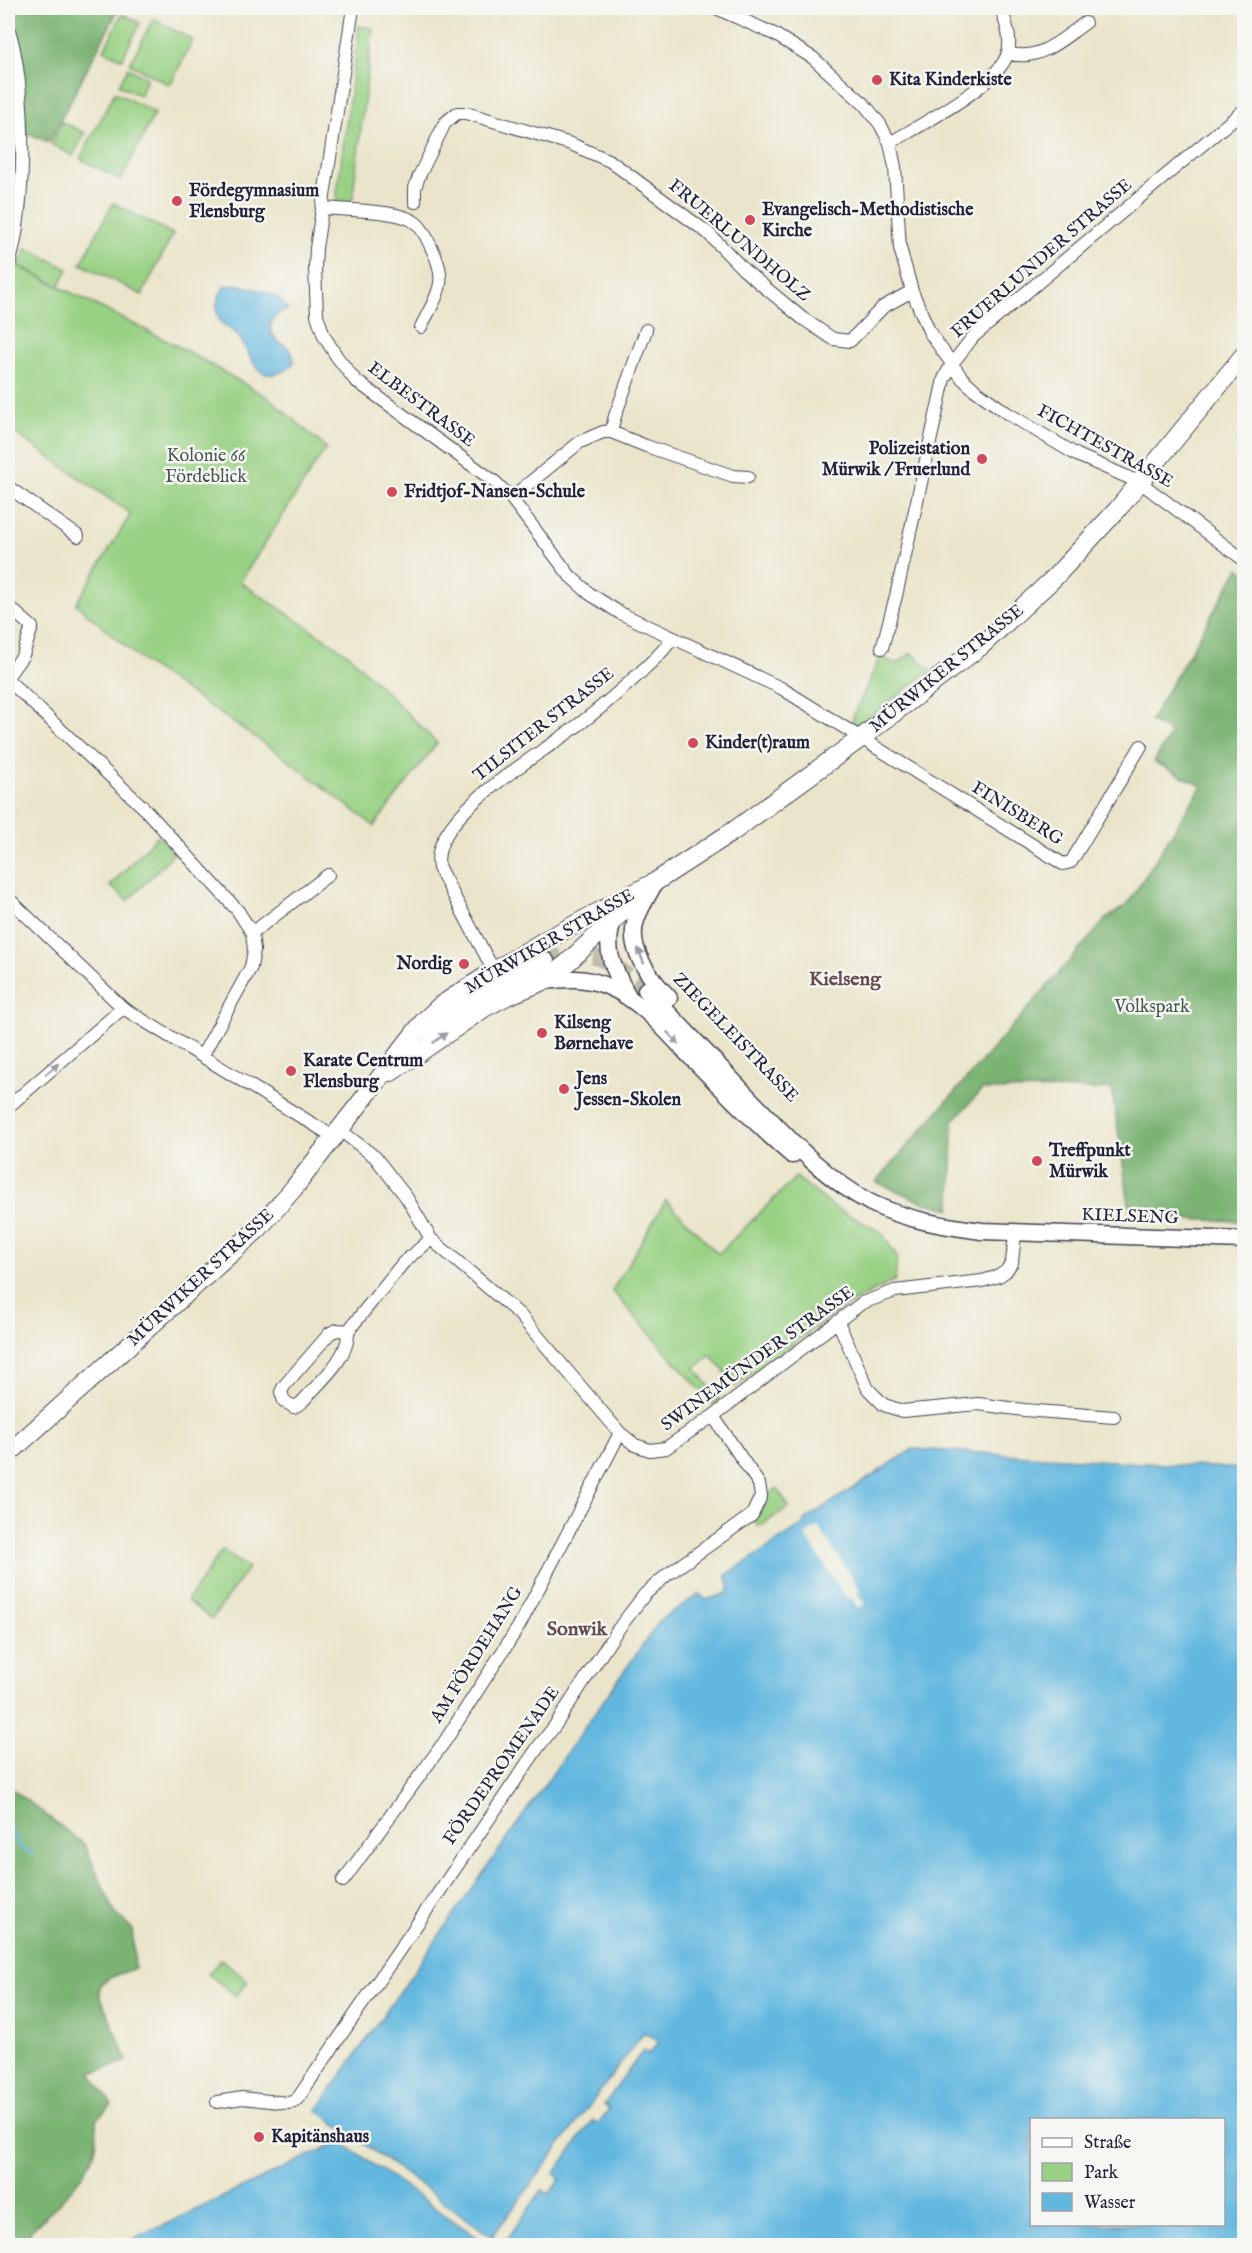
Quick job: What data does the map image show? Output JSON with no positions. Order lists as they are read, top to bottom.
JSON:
{
  "streets": {
    "main road": ["MÜRWIKER STRASSE"],
    "street": [
      "FRUERLUNDHOLZ",
      "FRUERLUNDER STRASSE",
      "ELBESTRASSE",
      "FICHTESTRASSE",
      "TILSITER STRASSE",
      "FINISBERG",
      "ZIEGELEISTRASSE",
      "KIELSENG",
      "SWINEMÜNDER STRASSE",
      "AM FÖRDEHANG",
      "FÖRDEPROMENADE"
    ]
  },
  "crossings": [
    ["FRUERLUNDHOLZ", "FICHTESTRASSE"],
    ["FRUERLUNDER STRASSE", "FICHTESTRASSE"],
    ["ELBESTRASSE", "TILSITER STRASSE"],
    ["FICHTESTRASSE", "MÜRWIKER STRASSE"],
    ["MÜRWIKER STRASSE", "TILSITER STRASSE"],
    ["MÜRWIKER STRASSE", "FINISBERG"],
    ["MÜRWIKER STRASSE", "ZIEGELEISTRASSE"],
    ["MÜRWIKER STRASSE", "SWINEMÜNDER STRASSE"],
    ["ZIEGELEISTRASSE", "KIELSENG"],
    ["ZIEGELEISTRASSE", "SWINEMÜNDER STRASSE"],
    ["KIELSENG", "SWINEMÜNDER STRASSE"],
    ["SWINEMÜNDER STRASSE", "AM FÖRDEHANG"],
    ["SWINEMÜNDER STRASSE", "FÖRDEPROMENADE"]
  ],
  "districts": ["Kielseng", "Sonwik"],
  "parks": ["Kolonie 66 Fördeblick", "Volkspark"],
  "places": [
    "Kita Kinderkiste",
    "Fördegymnasium Flensburg",
    "Evangelisch-Methodistische Kirche",
    "Polizeistation Mürwik / Fruerlund",
    "Fridtjof-Nansen-Schule",
    "Kinder(t)raum",
    "Nordig",
    "Kilseng Børnehave",
    "Karate Centrum Flensburg",
    "Jens Jessen-Skolen",
    "Treffpunkt Mürwik",
    "Kapitänshaus"
  ],
  "legend": ["Straße", "Park", "Wasser"]
}
